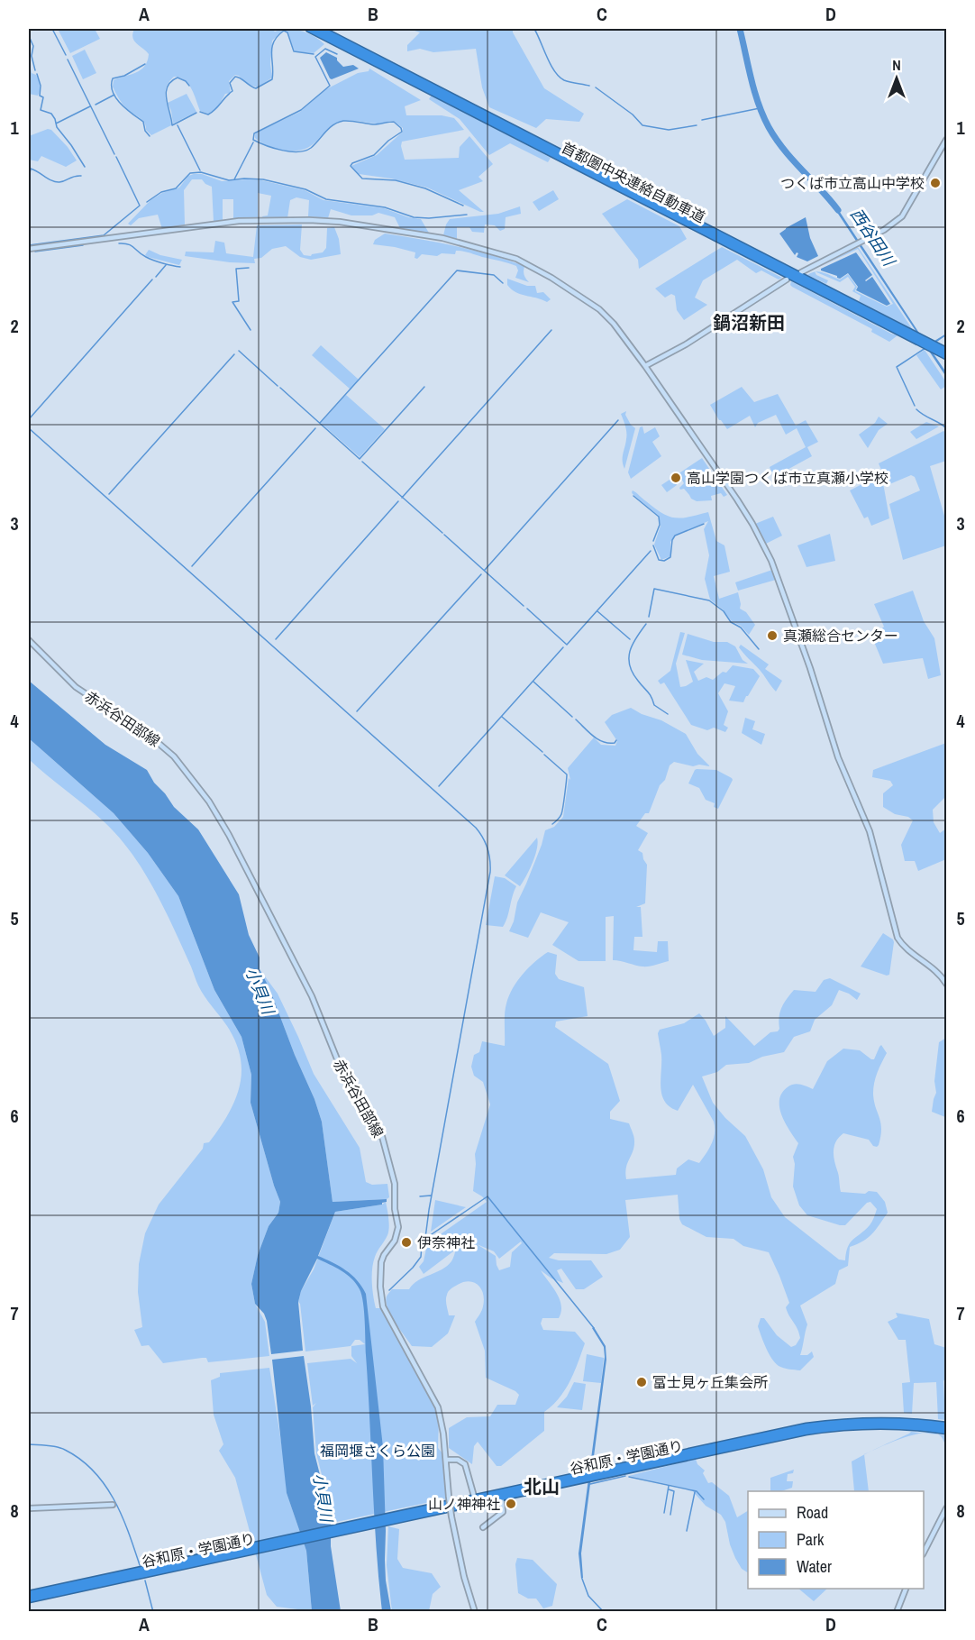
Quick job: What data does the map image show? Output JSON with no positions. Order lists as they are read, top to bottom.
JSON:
{
  "streets": {
    "highway": ["首都圏中央連絡自動車道", "谷和原・学園通り"],
    "street": ["赤浜谷田部線"]
  },
  "districts": ["鍋沼新田", "北山"],
  "water": ["西谷田川", "小貝川"],
  "parks": ["福岡堰さくら公園"],
  "places": [
    "つくば市立高山中学校",
    "高山学園つくば市立真瀬小学校",
    "真瀬総合センター",
    "伊奈神社",
    "富士見ヶ丘集会所",
    "山ノ神神社"
  ],
  "legend": ["Road", "Park", "Water"],
  "north": "top",
  "grid": {
    "columns": [
      "A",
      "B",
      "C",
      "D"
    ],
    "rows": [
      "1",
      "2",
      "3",
      "4",
      "5",
      "6",
      "7",
      "8"
    ]
  }
}
